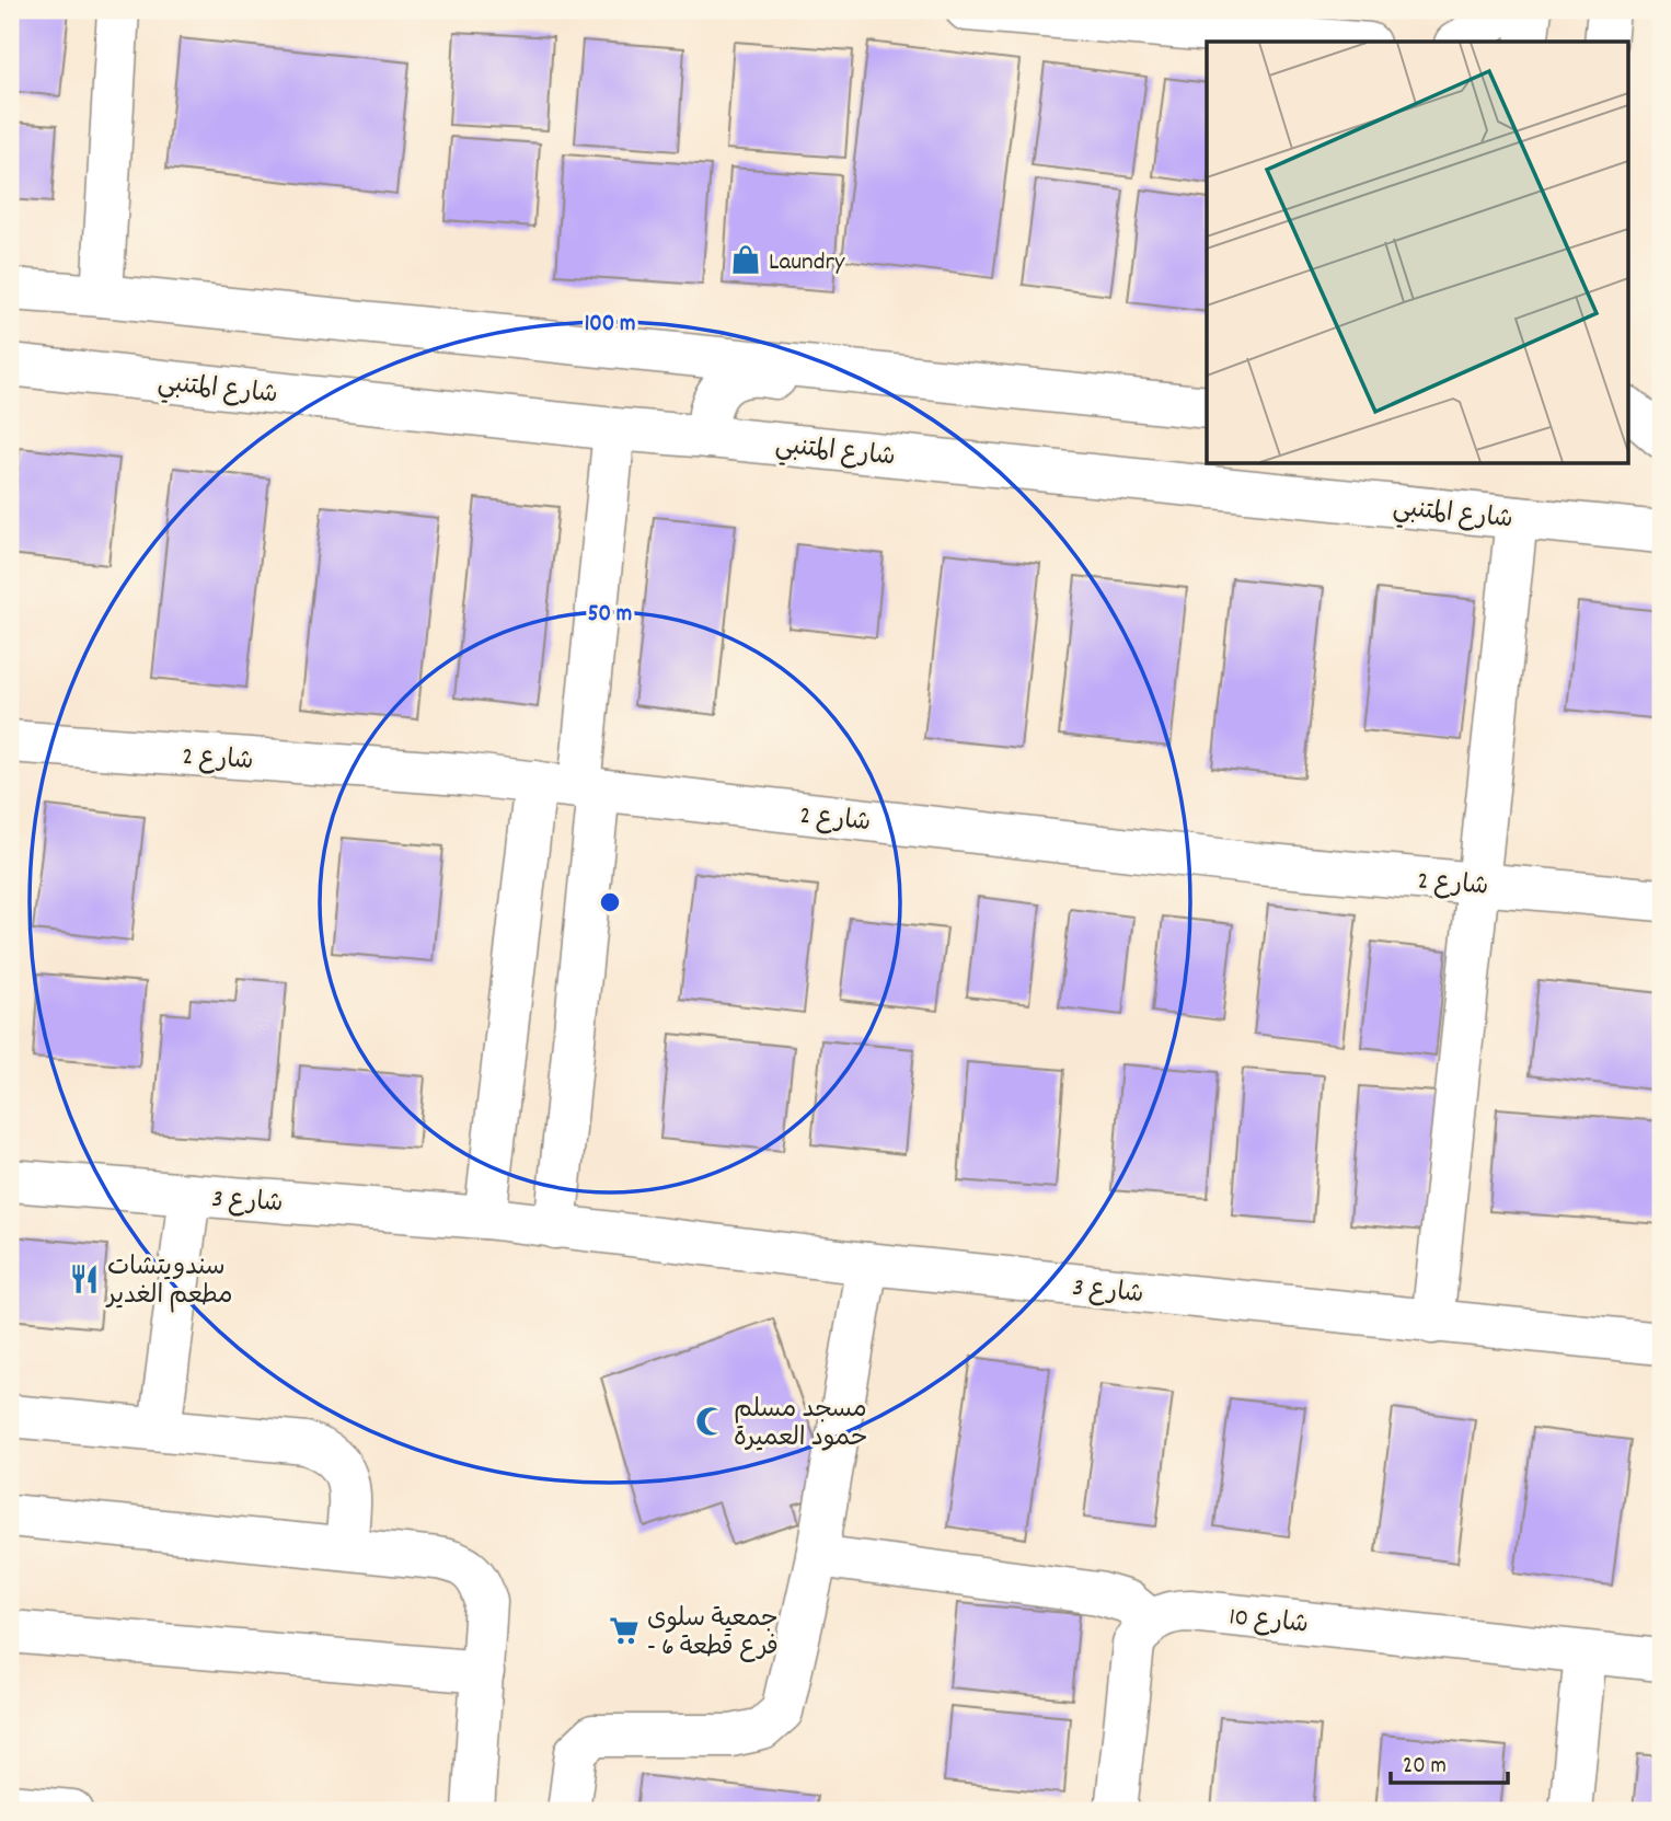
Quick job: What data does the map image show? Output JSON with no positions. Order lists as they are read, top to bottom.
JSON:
{
  "streets": {
    "street": [
      "شارع المتنبي",
      "شارع 2",
      "شارع 3",
      "شارع 10"
    ]
  },
  "places": {
    "shop": ["Laundry"],
    "restaurant": ["سندويتشات مطعم الغدير"],
    "mosque": ["مسجد مسلم حمود العميرة"],
    "supermarket": ["جمعية سلوى - فرع قطعة 6"]
  },
  "scale_bar": "20 m",
  "rings": ["100 m", "50 m"]
}
